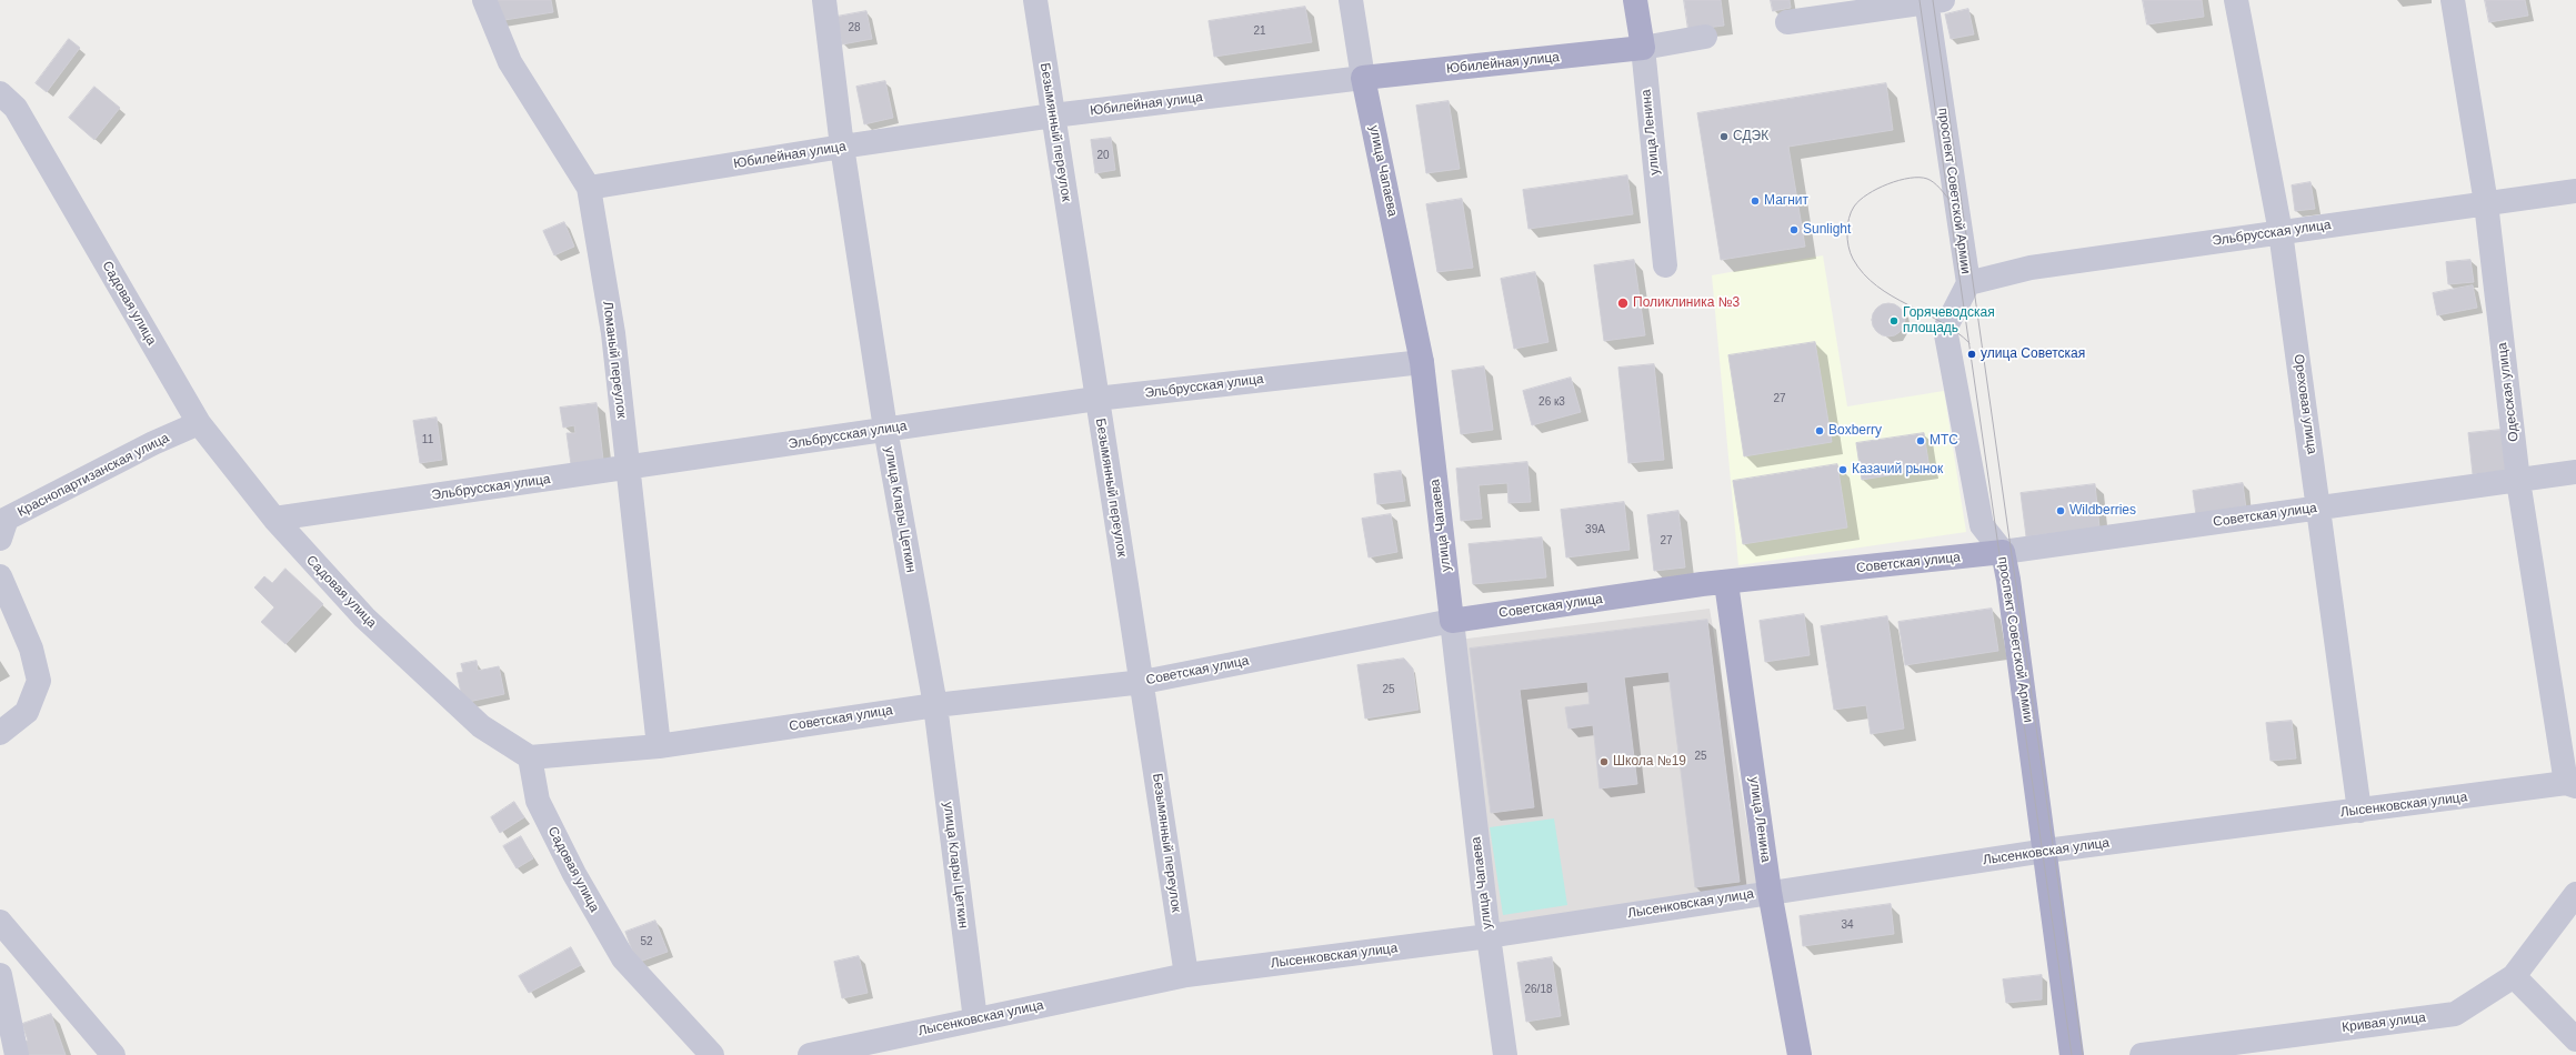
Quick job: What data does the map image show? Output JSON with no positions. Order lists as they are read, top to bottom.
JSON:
{
  "streets": {
    "main road": [
      "Юбилейная улица",
      "улица Ленина",
      "улица Чапаева",
      "проспект Советской Армии",
      "Советская улица"
    ],
    "street": [
      "Безымянный переулок",
      "Эльбрусская улица",
      "Садовая улица",
      "Ломаный переулок",
      "Одесская улица",
      "Ореховая улица",
      "Краснопартизанская улица",
      "улица Клары Цеткин",
      "Лысенковская улица",
      "Кривая улица"
    ]
  },
  "crossings": [
    ["Юбилейная улица", "Безымянный переулок"],
    ["Юбилейная улица", "улица Ленина"],
    ["Юбилейная улица", "улица Чапаева"],
    ["Юбилейная улица", "Ломаный переулок"],
    ["Юбилейная улица", "улица Клары Цеткин"],
    ["Безымянный переулок", "Эльбрусская улица"],
    ["Безымянный переулок", "Советская улица"],
    ["Безымянный переулок", "Лысенковская улица"],
    ["улица Ленина", "Советская улица"],
    ["улица Ленина", "Лысенковская улица"],
    ["улица Чапаева", "Эльбрусская улица"],
    ["улица Чапаева", "Советская улица"],
    ["улица Чапаева", "Лысенковская улица"],
    ["проспект Советской Армии", "Эльбрусская улица"],
    ["проспект Советской Армии", "Советская улица"],
    ["проспект Советской Армии", "Лысенковская улица"],
    ["Эльбрусская улица", "Садовая улица"],
    ["Эльбрусская улица", "Ломаный переулок"],
    ["Эльбрусская улица", "Одесская улица"],
    ["Эльбрусская улица", "Ореховая улица"],
    ["Эльбрусская улица", "улица Клары Цеткин"],
    ["Садовая улица", "Краснопартизанская улица"],
    ["Садовая улица", "Советская улица"],
    ["Ломаный переулок", "Советская улица"],
    ["Одесская улица", "Советская улица"],
    ["Одесская улица", "Лысенковская улица"],
    ["Ореховая улица", "Советская улица"],
    ["Ореховая улица", "Лысенковская улица"],
    ["улица Клары Цеткин", "Советская улица"],
    ["улица Клары Цеткин", "Лысенковская улица"]
  ],
  "places": [
    "СДЭК",
    "Магнит",
    "Sunlight",
    "Поликлиника №3",
    "Горячеводская площадь",
    "улица Советская",
    "Boxberry",
    "МТС",
    "Казачий рынок",
    "Wildberries",
    "Школа №19"
  ],
  "house_numbers": [
    "28",
    "21",
    "20",
    "27",
    "26 к3",
    "11",
    "39А",
    "27",
    "25",
    "25",
    "34",
    "52",
    "26/18"
  ]
}
